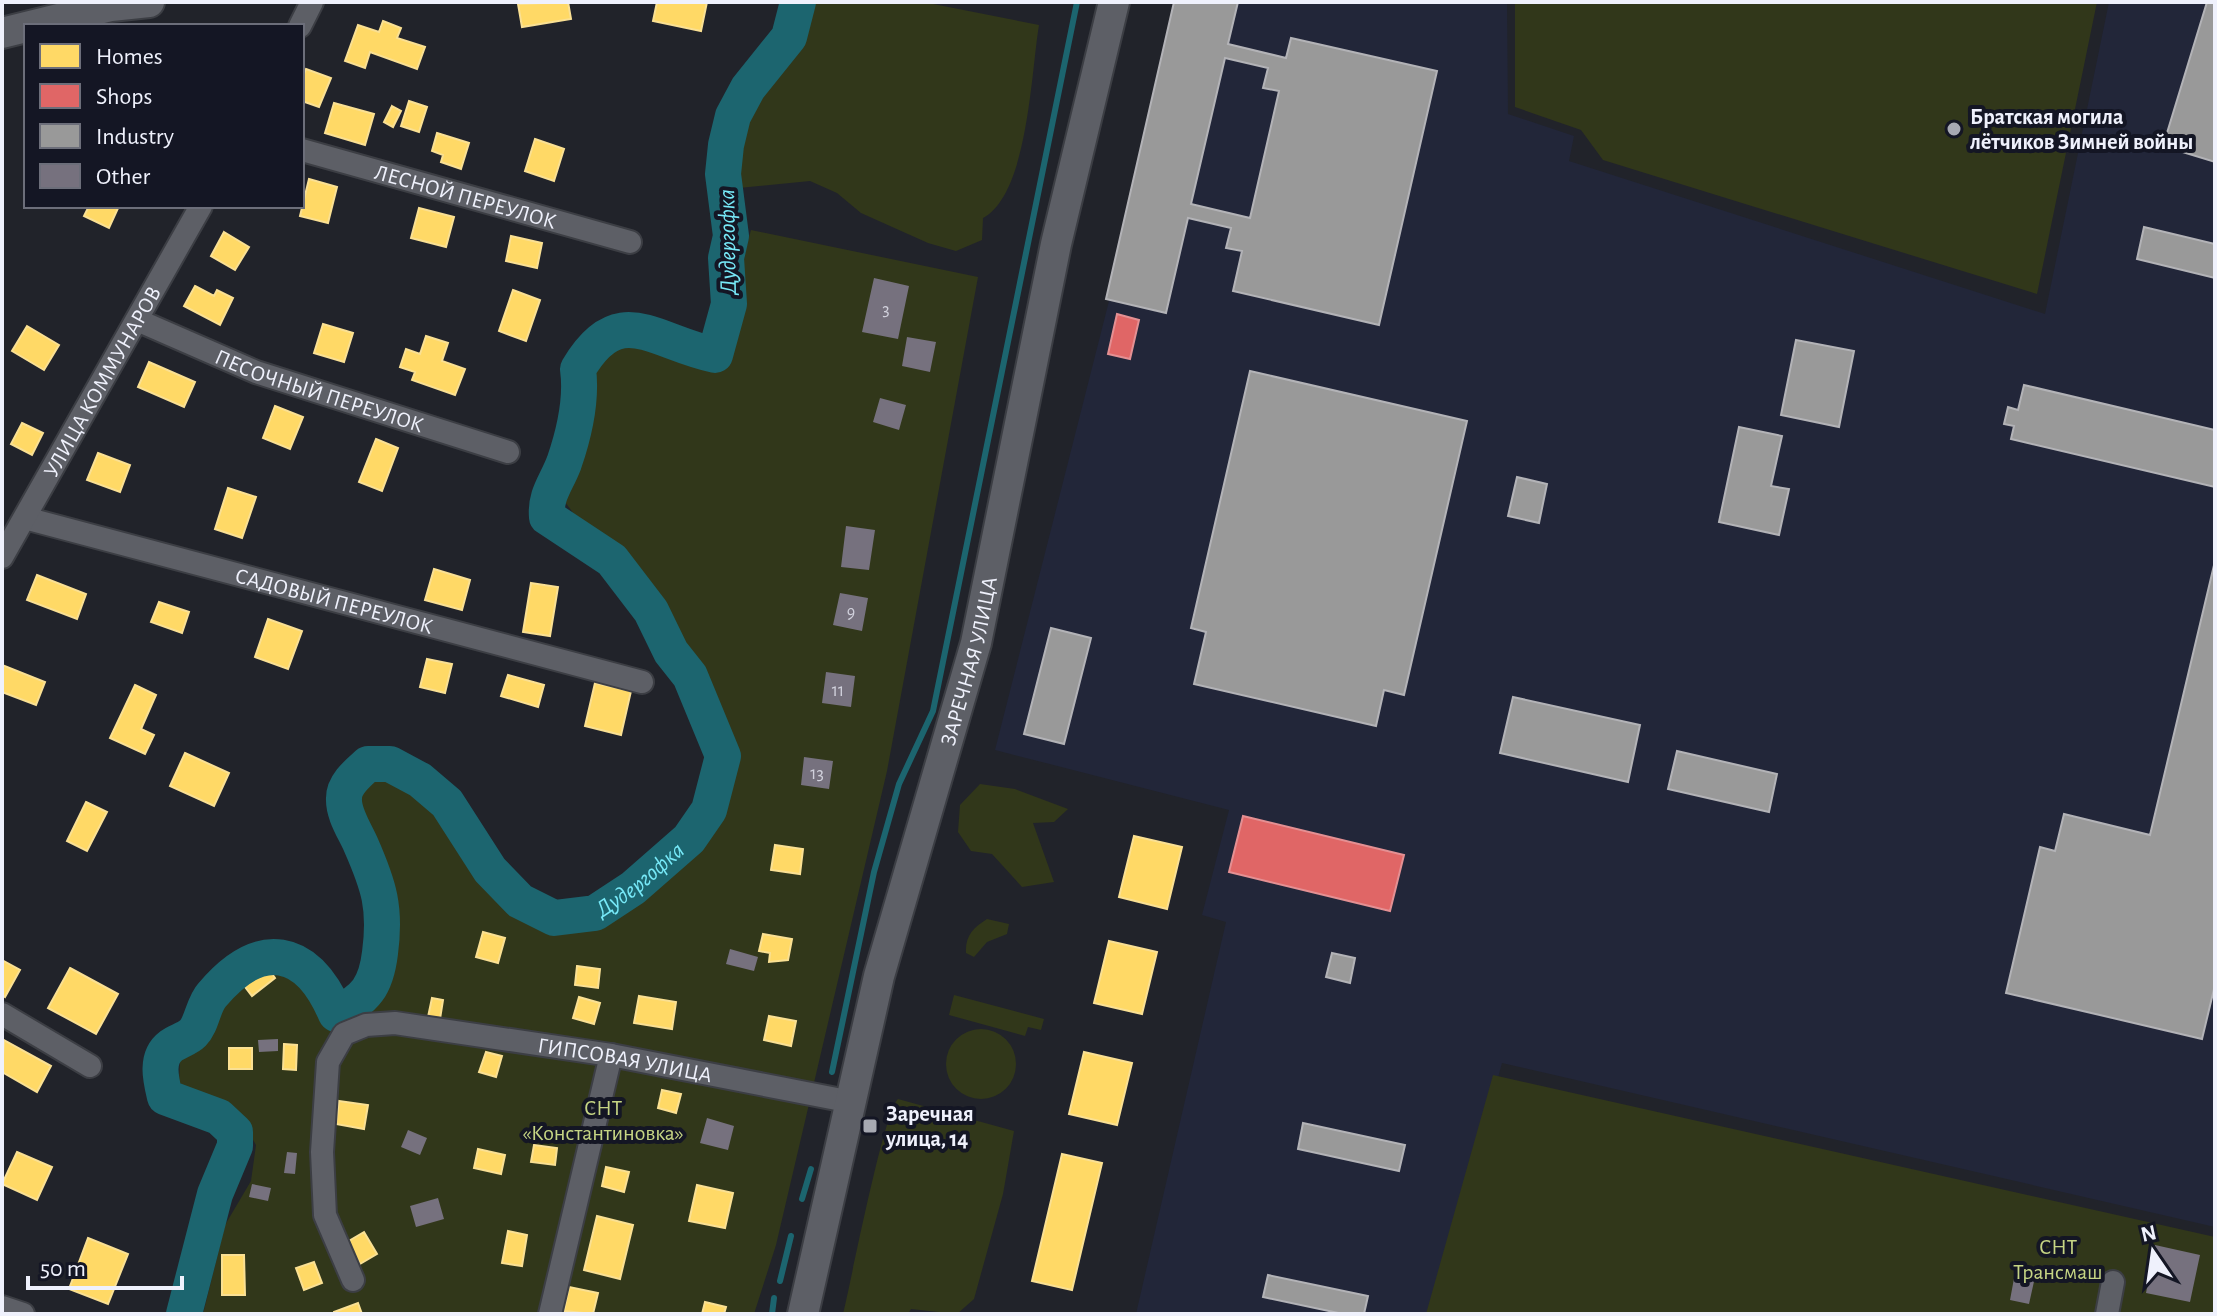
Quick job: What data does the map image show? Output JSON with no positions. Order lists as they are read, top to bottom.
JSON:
{
  "streets": {
    "street": [
      "ЛЕСНОЙ ПЕРЕУЛОК",
      "УЛИЦА КОММУНАРОВ",
      "ПЕСОЧНЫЙ ПЕРЕУЛОК",
      "САДОВЫЙ ПЕРЕУЛОК",
      "ЗАРЕЧНАЯ УЛИЦА",
      "ГИПСОВАЯ УЛИЦА"
    ]
  },
  "crossings": [
    ["УЛИЦА КОММУНАРОВ", "ПЕСОЧНЫЙ ПЕРЕУЛОК"],
    ["УЛИЦА КОММУНАРОВ", "САДОВЫЙ ПЕРЕУЛОК"],
    ["ЗАРЕЧНАЯ УЛИЦА", "ГИПСОВАЯ УЛИЦА"]
  ],
  "water": ["Дудергофка"],
  "parks": ["СНТ «Константиновка»", "СНТ Трансмаш"],
  "places": {
    "other": ["Братская могила лётчиков Зимней войны"],
    "transit": ["Заречная улица, 14"]
  },
  "house_numbers": [
    "3",
    "9",
    "11",
    "13"
  ],
  "legend": [
    "Homes",
    "Shops",
    "Industry",
    "Other"
  ],
  "scale_bar": "50 m",
  "north": "top"
}
